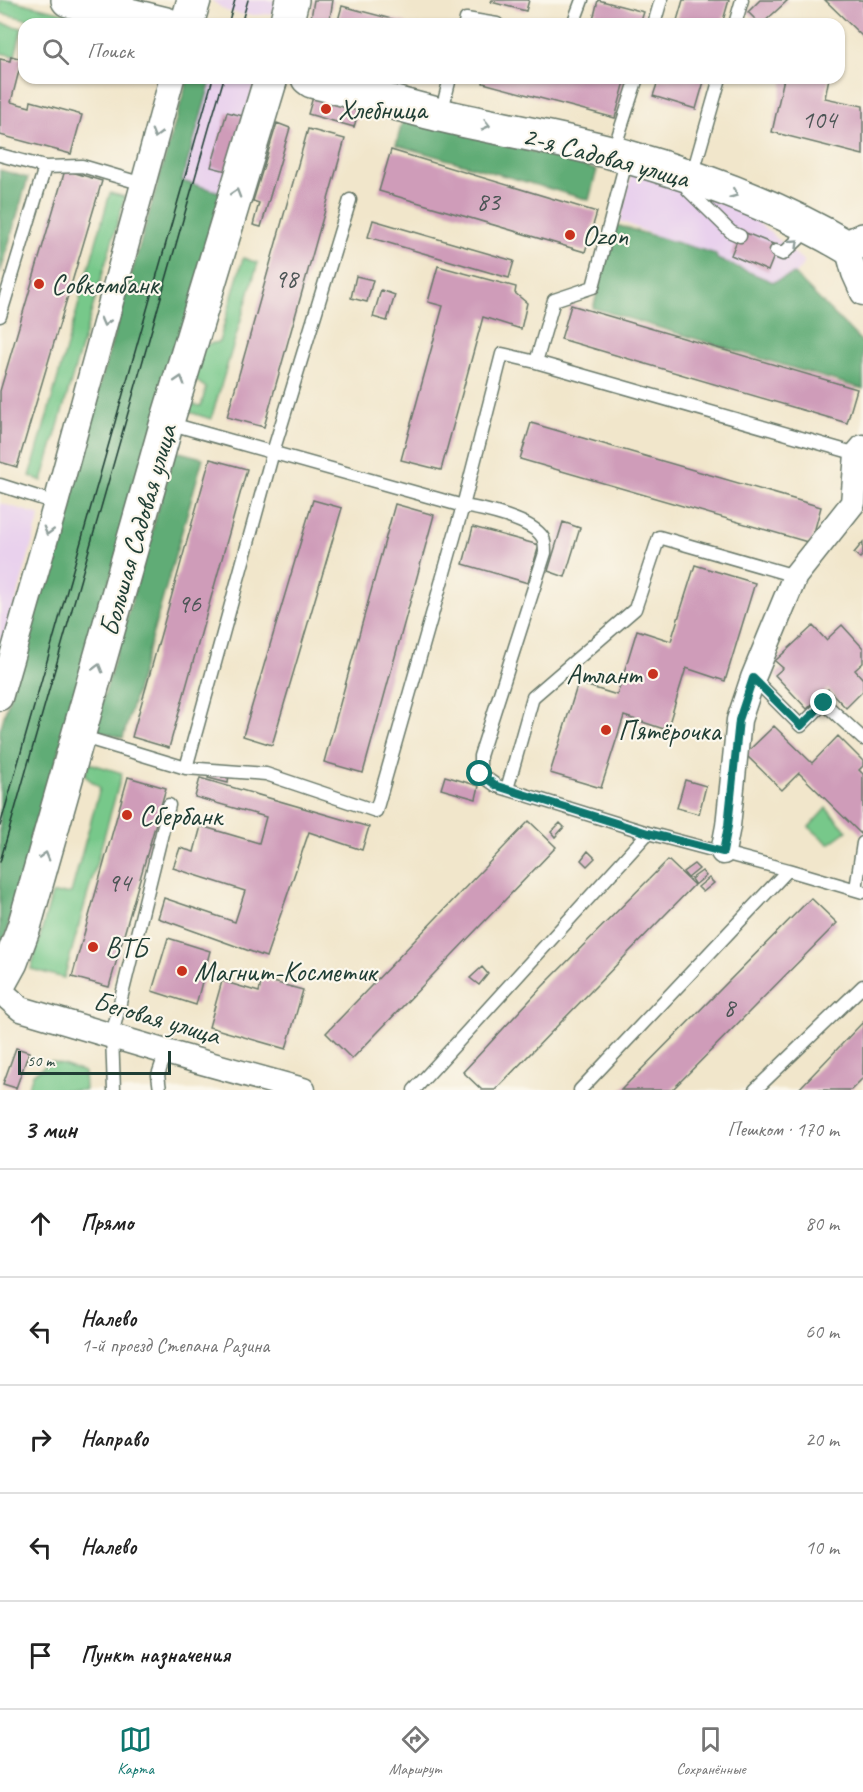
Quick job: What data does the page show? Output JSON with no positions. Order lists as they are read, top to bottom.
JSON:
{
  "streets": {
    "main road": ["2-я Садовая улица", "Большая Садовая улица"],
    "street": ["Беговая улица"]
  },
  "one_way": ["2-я Садовая улица", "Большая Садовая улица"],
  "places": [
    "Хлебница",
    "Ozon",
    "Совкомбанк",
    "Атлант",
    "Пятёрочка",
    "Сбербанк",
    "ВТБ",
    "Магнит-Косметик"
  ],
  "house_numbers": [
    "104",
    "83",
    "98",
    "96",
    "94",
    "8"
  ],
  "scale_bar": "50 m",
  "page": {
    "search": "Поиск",
    "scale": "50 m",
    "heading": ["3 мин", "Пешком · 170 m"],
    "list": [
      ["Прямо", "80 m"],
      ["Налево", "1-й проезд Степана Разина", "60 m"],
      ["Направо", "20 m"],
      ["Налево", "10 m"],
      "Пункт назначения"
    ],
    "nav": ["Карта", "Маршрут", "Сохранённые"]
  }
}
